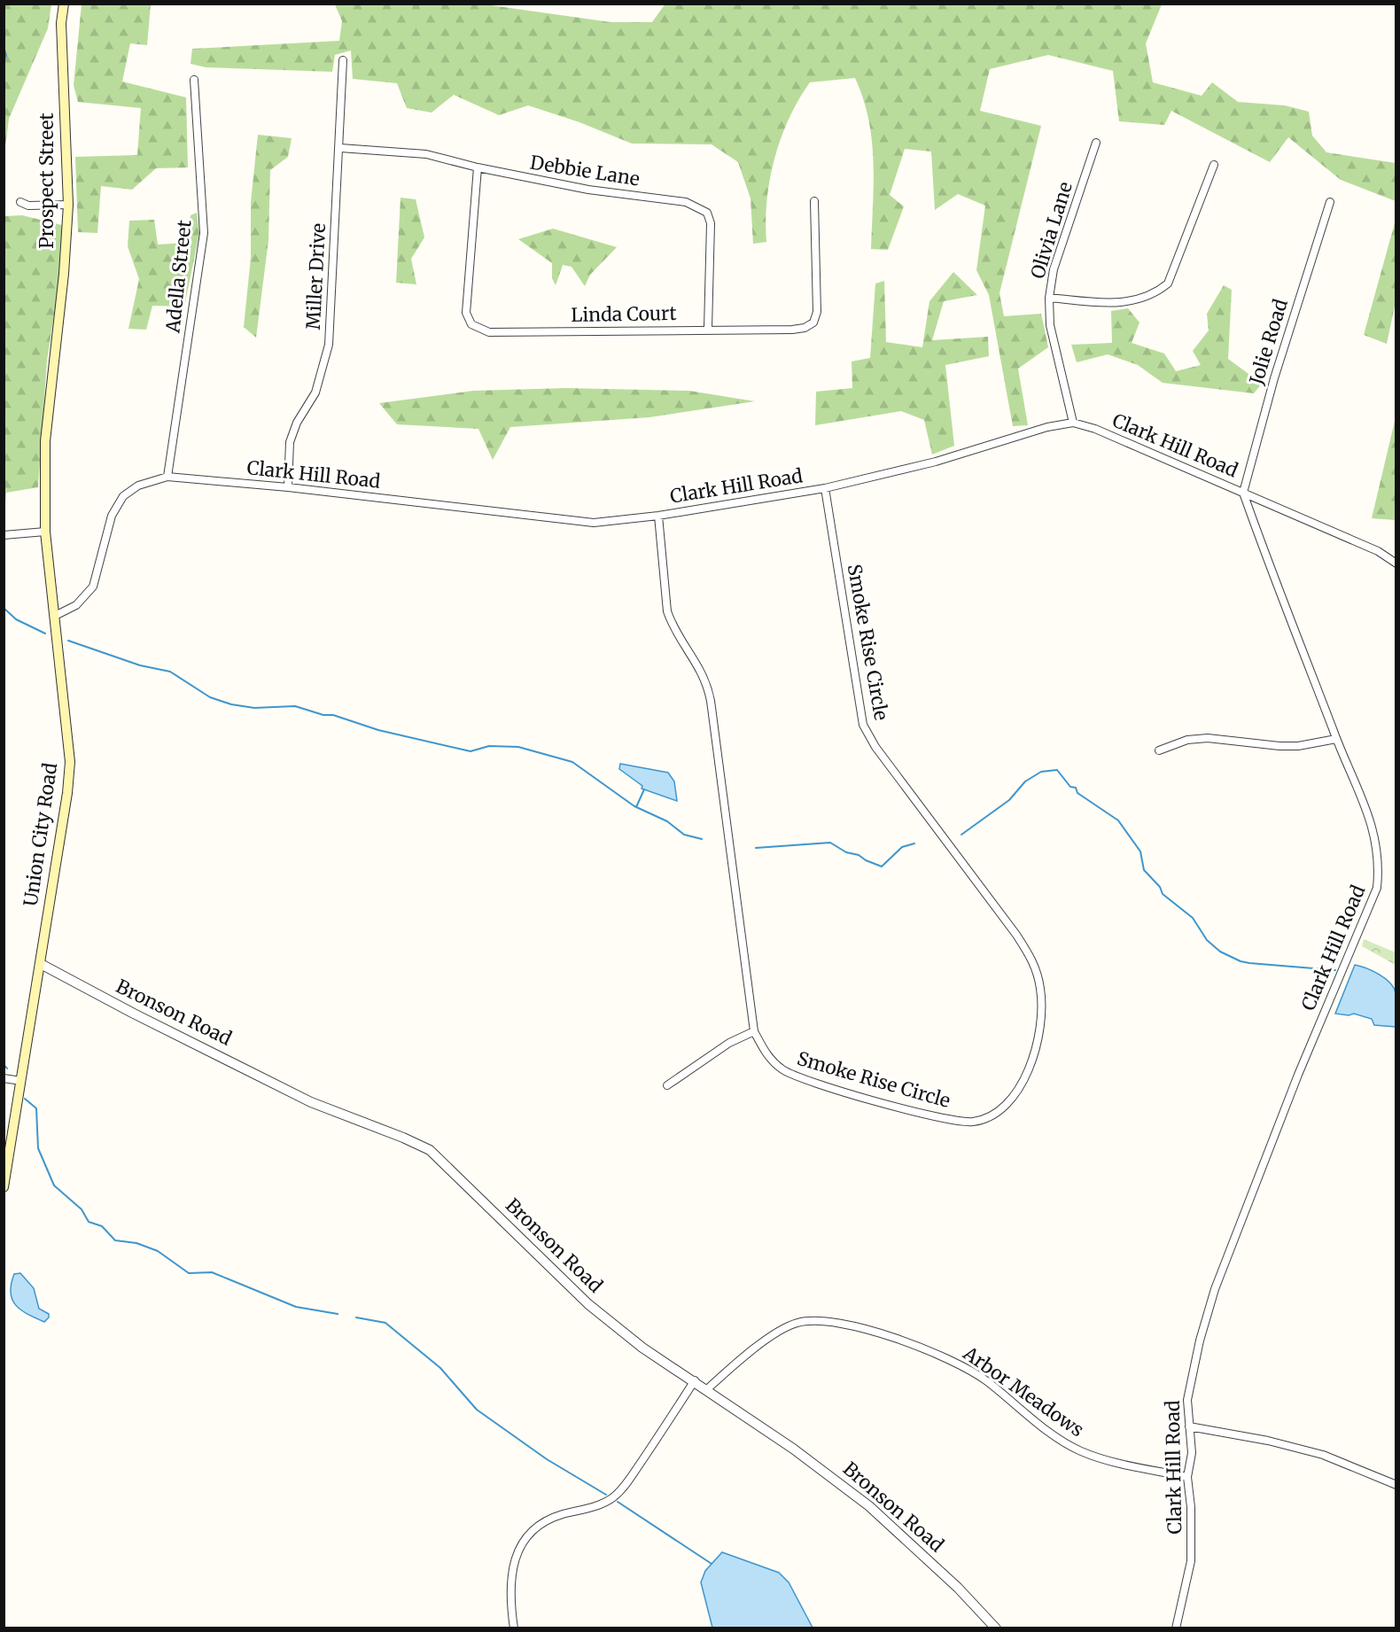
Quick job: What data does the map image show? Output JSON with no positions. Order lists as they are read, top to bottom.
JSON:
{
  "streets": {
    "main road": ["Prospect Street", "Union City Road"],
    "street": [
      "Debbie Lane",
      "Olivia Lane",
      "Adella Street",
      "Miller Drive",
      "Linda Court",
      "Jolie Road",
      "Clark Hill Road",
      "Smoke Rise Circle",
      "Bronson Road",
      "Arbor Meadows"
    ]
  },
  "crossings": [
    ["Debbie Lane", "Miller Drive"],
    ["Debbie Lane", "Linda Court"],
    ["Prospect Street", "Union City Road"],
    ["Olivia Lane", "Clark Hill Road"],
    ["Adella Street", "Clark Hill Road"],
    ["Miller Drive", "Clark Hill Road"],
    ["Jolie Road", "Clark Hill Road"],
    ["Clark Hill Road", "Smoke Rise Circle"],
    ["Clark Hill Road", "Union City Road"],
    ["Clark Hill Road", "Arbor Meadows"],
    ["Union City Road", "Bronson Road"],
    ["Bronson Road", "Arbor Meadows"]
  ]
}
